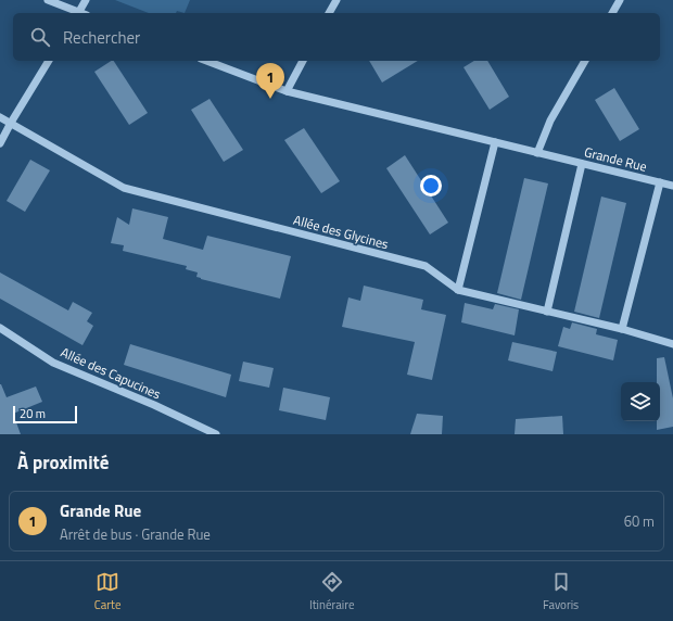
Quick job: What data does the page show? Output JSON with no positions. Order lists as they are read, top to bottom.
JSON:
{
  "streets": {
    "street": ["Grande Rue", "Allée des Glycines", "Allée des Capucines"]
  },
  "scale_bar": "20 m",
  "page": {
    "search": "Rechercher",
    "pins": "1",
    "scale": "20 m",
    "heading": "À proximité",
    "list": [
      {
        "mark": "1",
        "name": "Grande Rue",
        "note": "Arrêt de bus · Grande Rue",
        "value": "60 m"
      }
    ],
    "nav": ["Carte", "Itinéraire", "Favoris"]
  }
}
